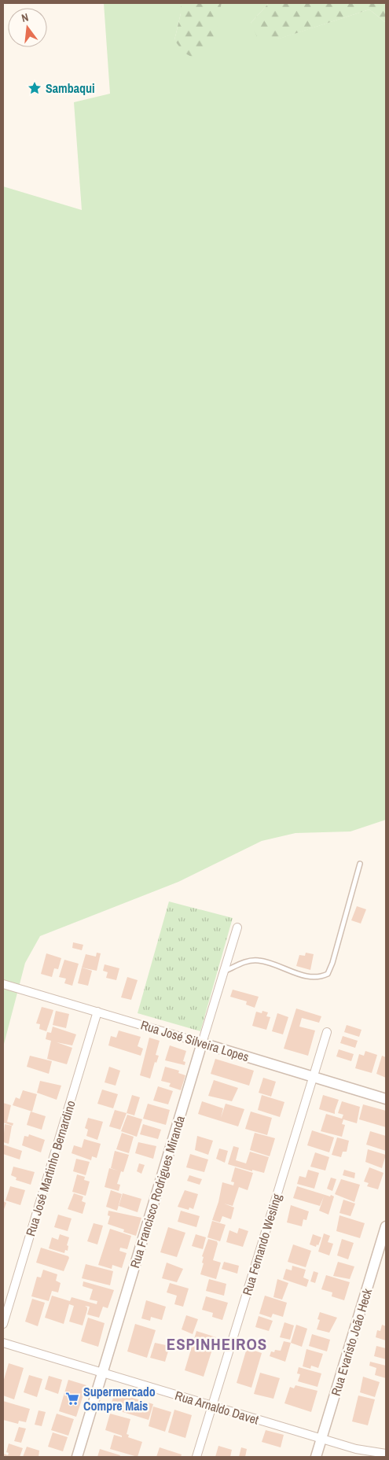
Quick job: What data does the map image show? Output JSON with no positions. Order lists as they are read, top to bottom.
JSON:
{
  "streets": {
    "street": [
      "Rua José Silveira Lopes",
      "Rua José Martinho Bernardino",
      "Rua Francisco Rodrigues Miranda",
      "Rua Fernando Wesling",
      "Rua Evaristo João Heck",
      "Rua Arnaldo Davet"
    ]
  },
  "crossings": [
    ["Rua José Silveira Lopes", "Rua José Martinho Bernardino"],
    ["Rua José Silveira Lopes", "Rua Francisco Rodrigues Miranda"],
    ["Rua José Silveira Lopes", "Rua Fernando Wesling"],
    ["Rua Francisco Rodrigues Miranda", "Rua Arnaldo Davet"],
    ["Rua Fernando Wesling", "Rua Arnaldo Davet"],
    ["Rua Evaristo João Heck", "Rua Arnaldo Davet"]
  ],
  "districts": ["ESPINHEIROS"],
  "places": {
    "place": ["Sambaqui"],
    "supermarket": ["Supermercado Compre Mais"]
  },
  "north": "top"
}
